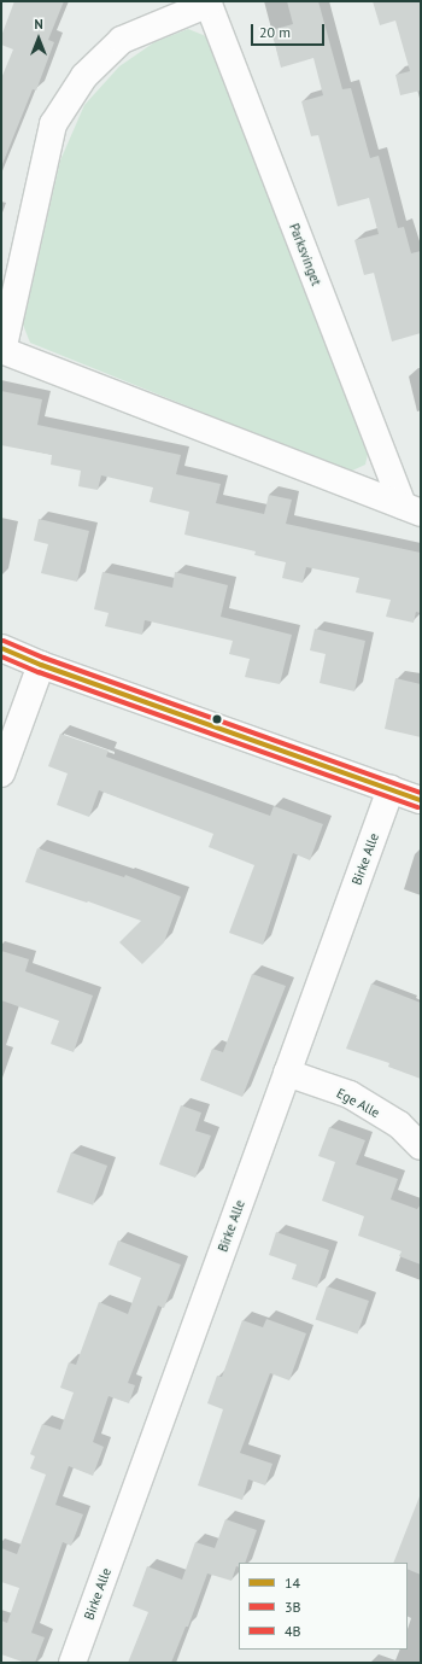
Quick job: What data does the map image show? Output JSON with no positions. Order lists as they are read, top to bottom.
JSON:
{
  "streets": {
    "street": ["Parksvinget", "Birke Alle", "Ege Alle"]
  },
  "crossings": [
    ["Birke Alle", "Ege Alle"]
  ],
  "lines": ["transit line 4B", "transit line 14", "transit line 3B"],
  "legend": ["14", "3B", "4B"],
  "scale_bar": "20 m",
  "north": "top"
}
